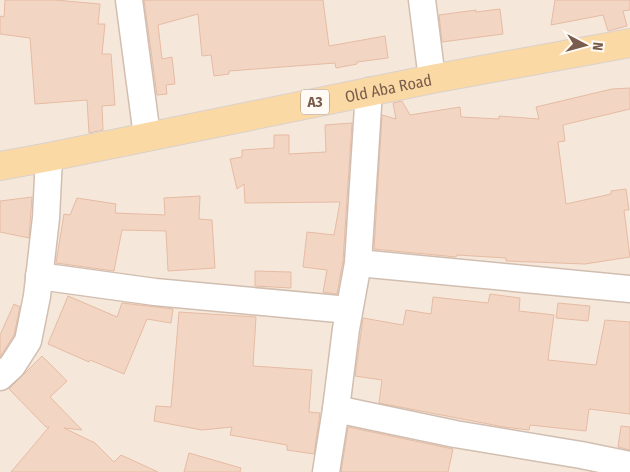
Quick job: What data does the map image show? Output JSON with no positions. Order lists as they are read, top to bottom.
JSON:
{
  "streets": {
    "main road": ["Old Aba Road", "A3"]
  },
  "north": "right"
}
